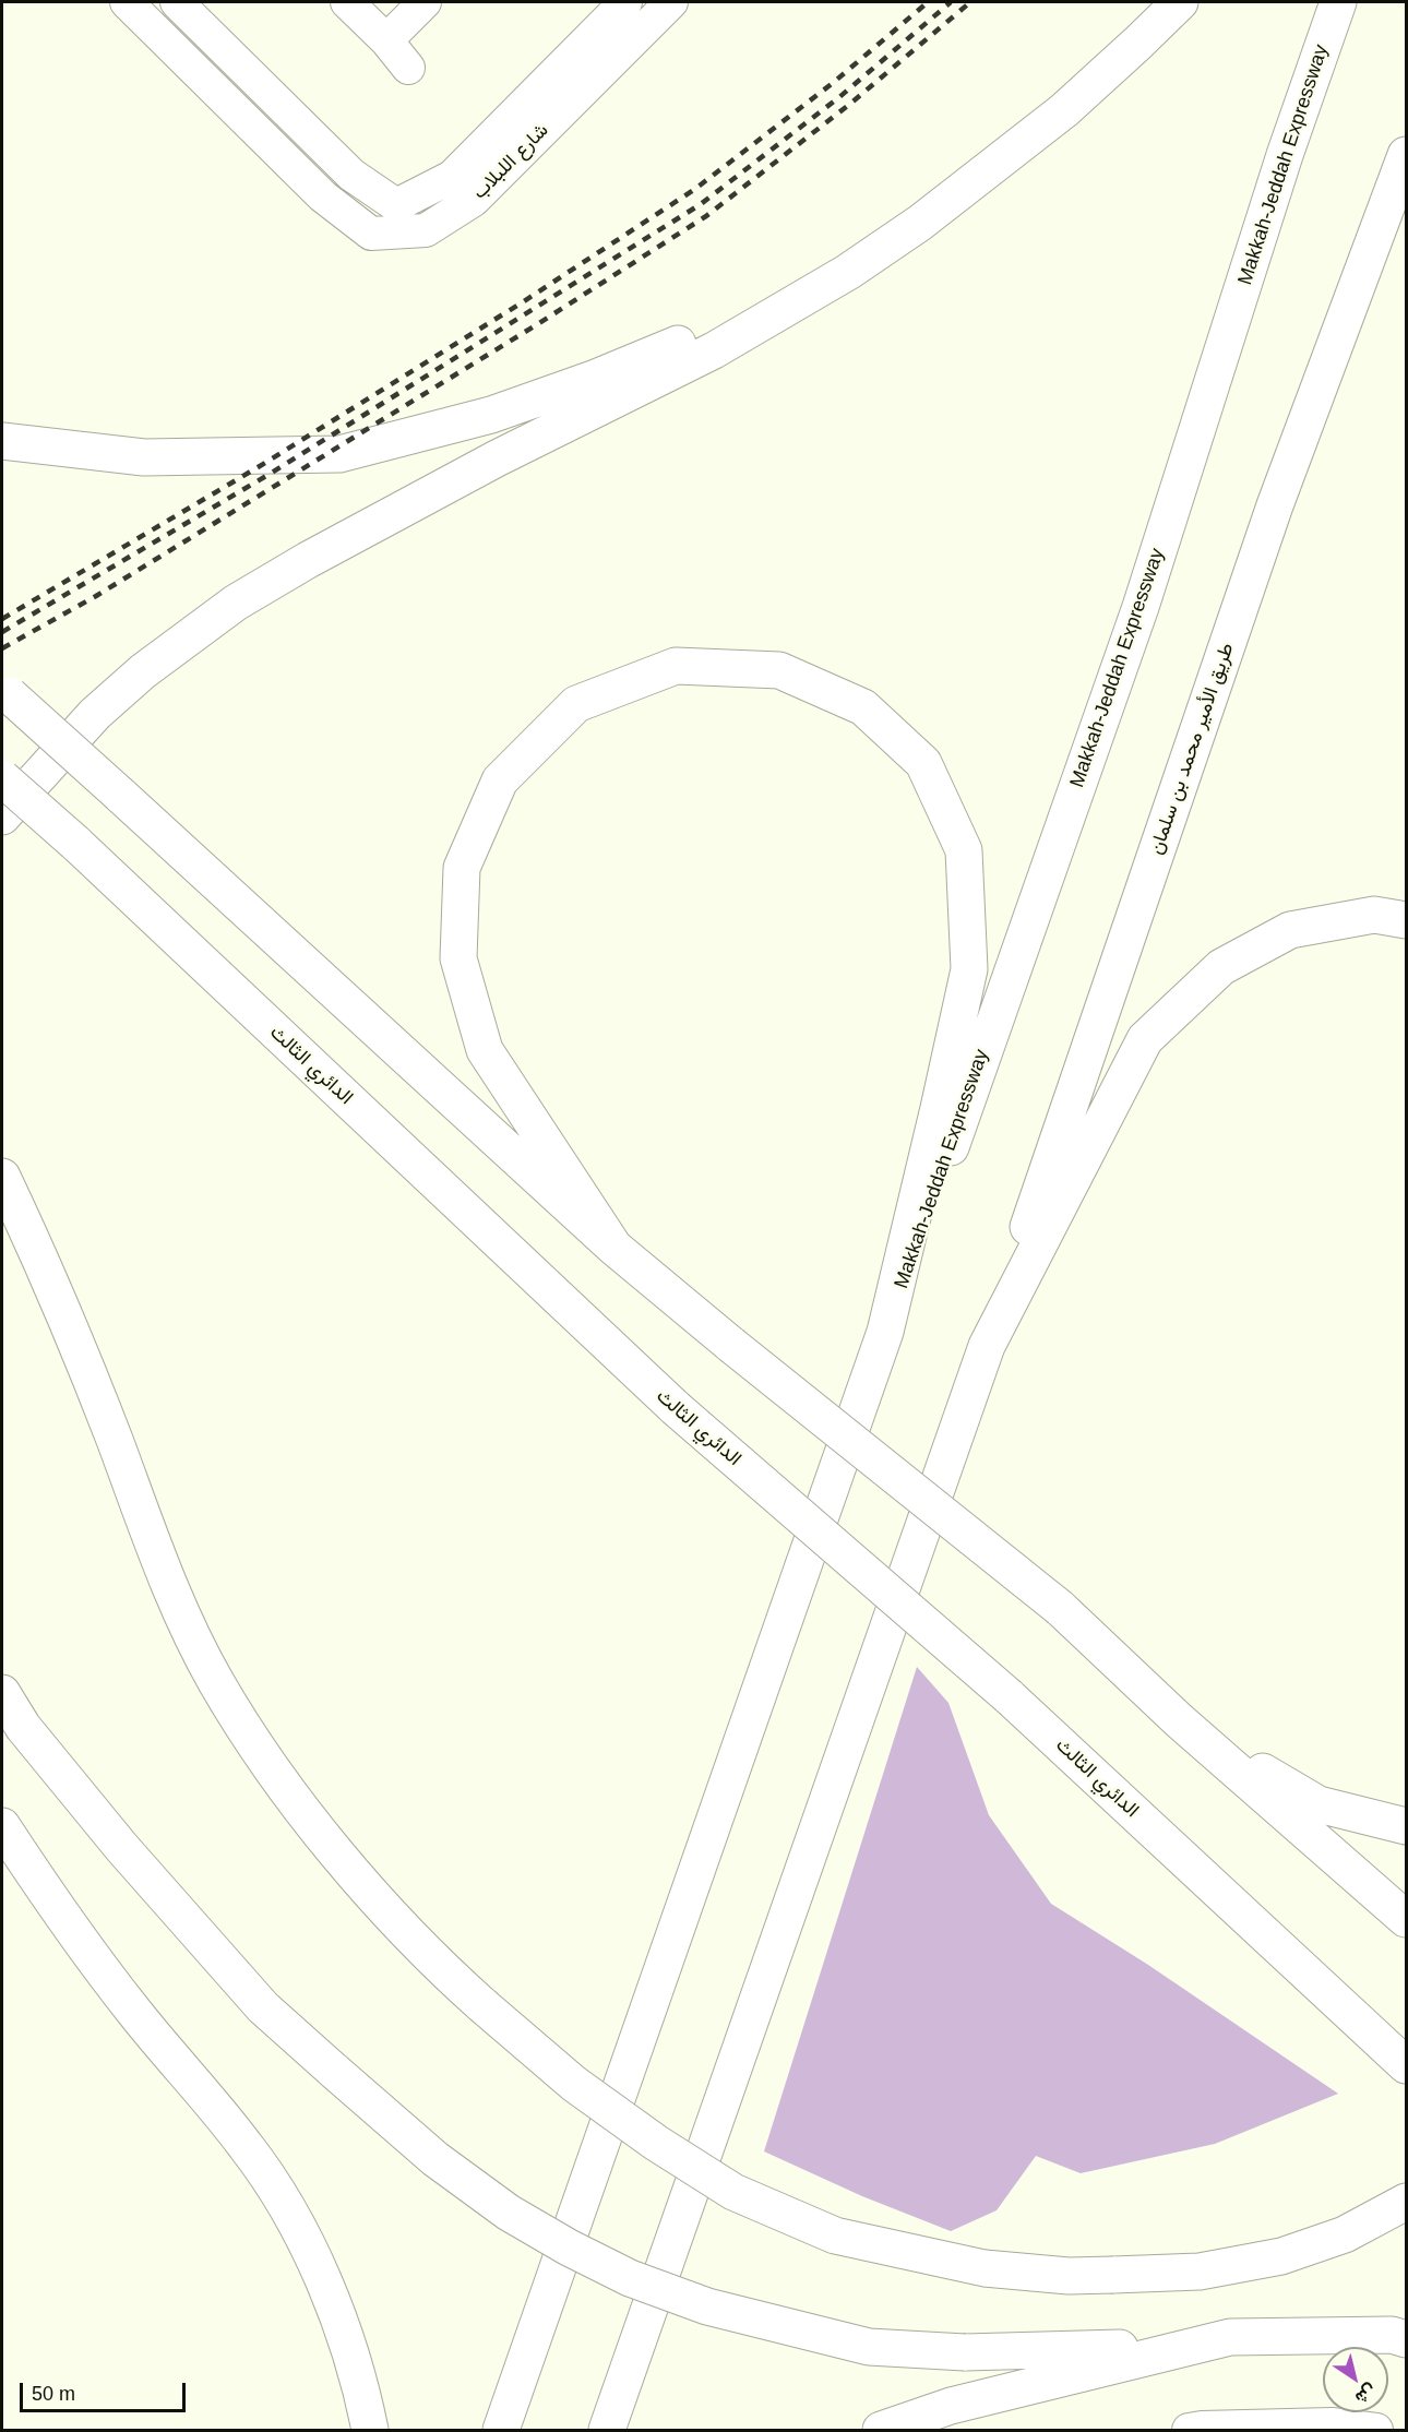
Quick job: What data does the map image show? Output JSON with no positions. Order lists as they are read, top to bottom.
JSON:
{
  "streets": {
    "highway": ["Makkah-Jeddah Expressway", "طريق الأمير محمد بن سلمان", "الدائري الثالث"],
    "street": ["شارع اللبلاب"]
  },
  "scale_bar": "50 m",
  "north": "bottom right"
}
